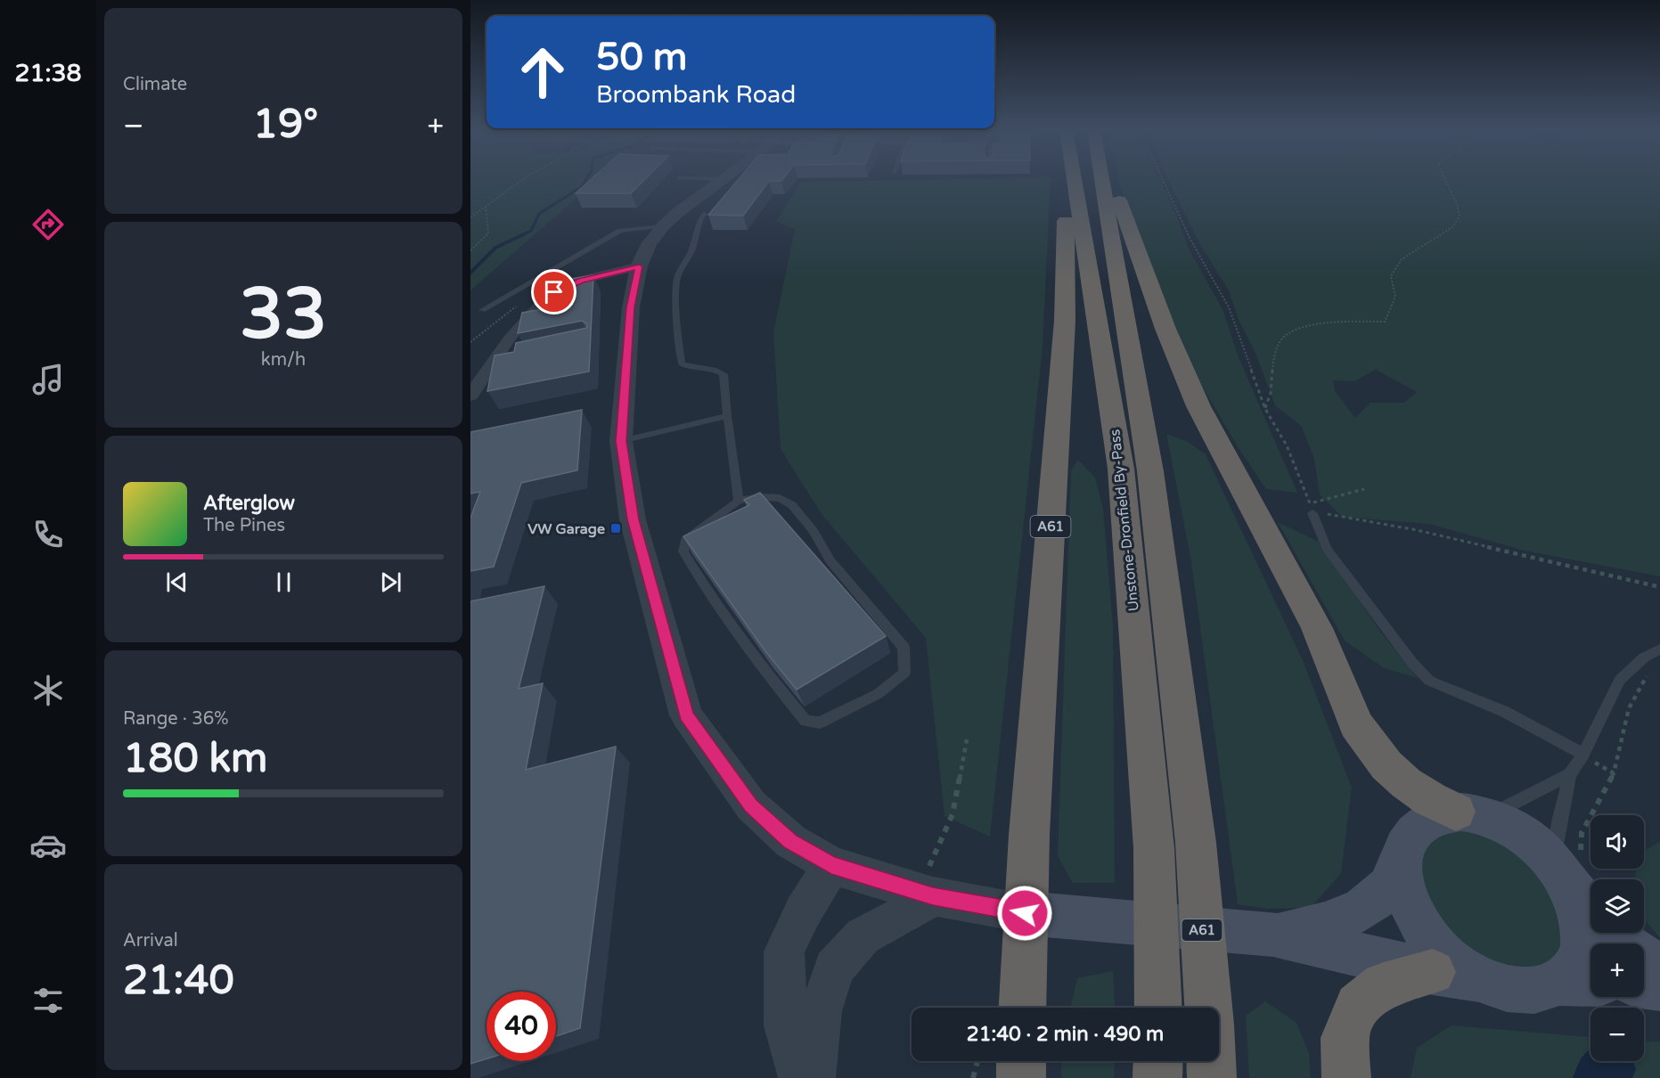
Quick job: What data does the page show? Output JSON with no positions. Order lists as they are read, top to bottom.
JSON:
{
  "streets": {
    "highway": ["Unstone-Dronfield By-Pass", "A61"]
  },
  "places": {
    "transit": ["VW Garage"]
  },
  "page": {
    "tabs": "21:38",
    "tile": [
      "Climate",
      ["33", "km/h"],
      ["Range · 36%", "180 km"],
      ["Arrival", "21:40"]
    ],
    "turn": ["50 m", "Broombank Road"],
    "heat": ["−", "19°", "+"],
    "song": ["Afterglow", "The Pines"],
    "map_buttons": ["+", "−"],
    "limit": "40",
    "trip": "21:40 · 2 min · 490 m"
  }
}
